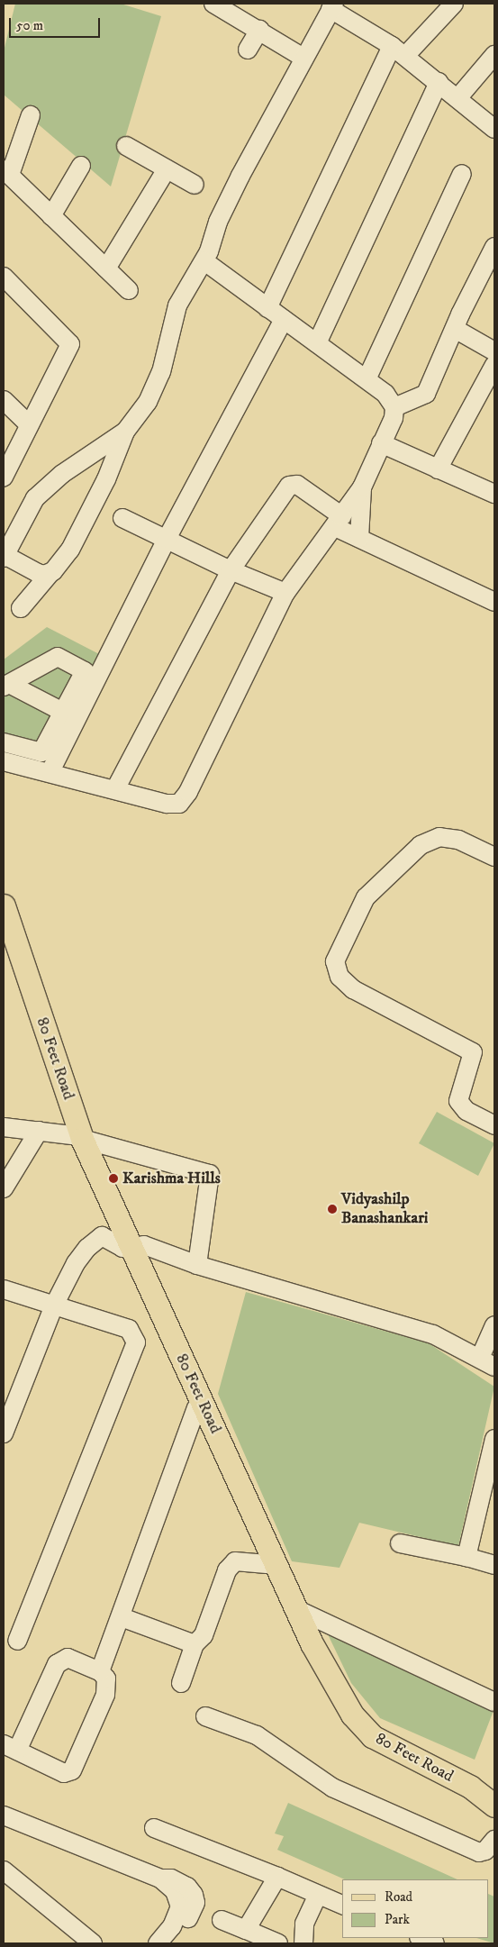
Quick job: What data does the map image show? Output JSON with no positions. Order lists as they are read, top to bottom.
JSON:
{
  "streets": {
    "main road": ["80 Feet Road"]
  },
  "places": ["Karishma Hills", "Vidyashilp Banashankari"],
  "legend": ["Road", "Park"],
  "scale_bar": "50 m"
}
